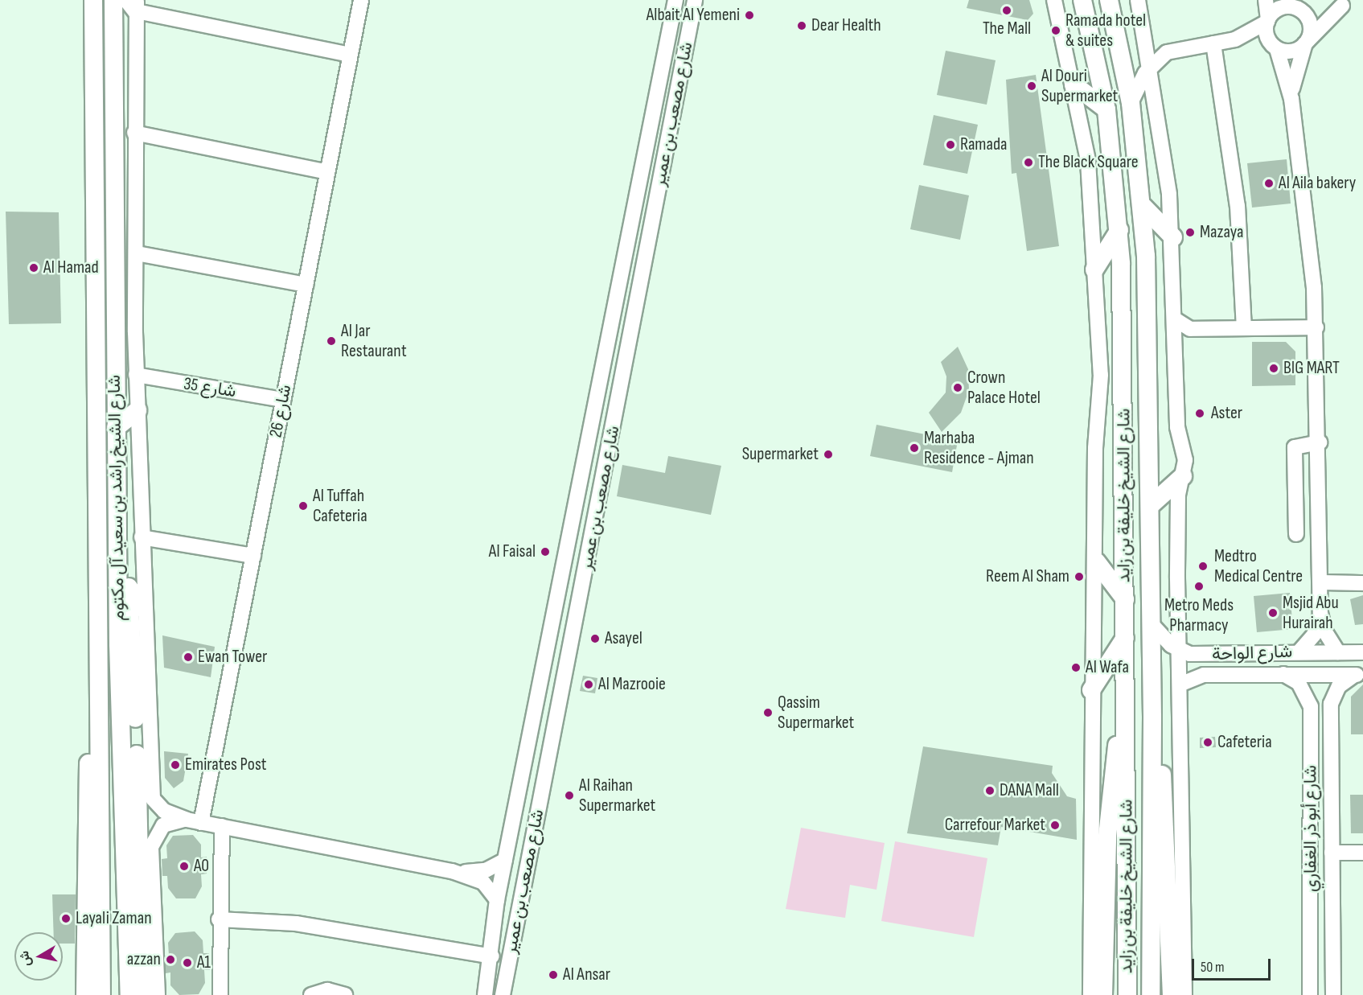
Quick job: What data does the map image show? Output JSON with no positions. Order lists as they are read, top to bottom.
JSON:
{
  "streets": {
    "main road": ["شارع الشيخ خليفة بن زايد", "شارع الشيخ راشد بن سعيد آل مكتوم"],
    "street": [
      "شارع مصعب بن عمير",
      "شارع 35",
      "شارع 26",
      "شارع الواحة",
      "شارع أبو ذر الغفاري"
    ]
  },
  "crossings": [
    ["شارع 35", "شارع 26"],
    ["شارع الواحة", "شارع أبو ذر الغفاري"]
  ],
  "places": [
    "The Mall",
    "Albait Al Yemeni",
    "Dear Health",
    "Ramada hotel & suites",
    "Al Douri Supermarket",
    "Ramada",
    "The Black Square",
    "Al Aila bakery",
    "Mazaya",
    "Al Hamad",
    "Al Jar Restaurant",
    "BIG MART",
    "Crown Palace Hotel",
    "Aster",
    "Marhaba Residence - Ajman",
    "Supermarket",
    "Al Tuffah Cafeteria",
    "Al Faisal",
    "Medtro Medical Centre",
    "Reem Al Sham",
    "Metro Meds Pharmacy",
    "Msjid Abu Hurairah",
    "Asayel",
    "Ewan Tower",
    "Al Wafa",
    "Al Mazrooie",
    "Qassim Supermarket",
    "Cafeteria",
    "Emirates Post",
    "DANA Mall",
    "Al Raihan Supermarket",
    "Carrefour Market",
    "A0",
    "Layali Zaman",
    "azzan",
    "A1",
    "Al Ansar"
  ],
  "scale_bar": "50 m",
  "north": "left"
}
